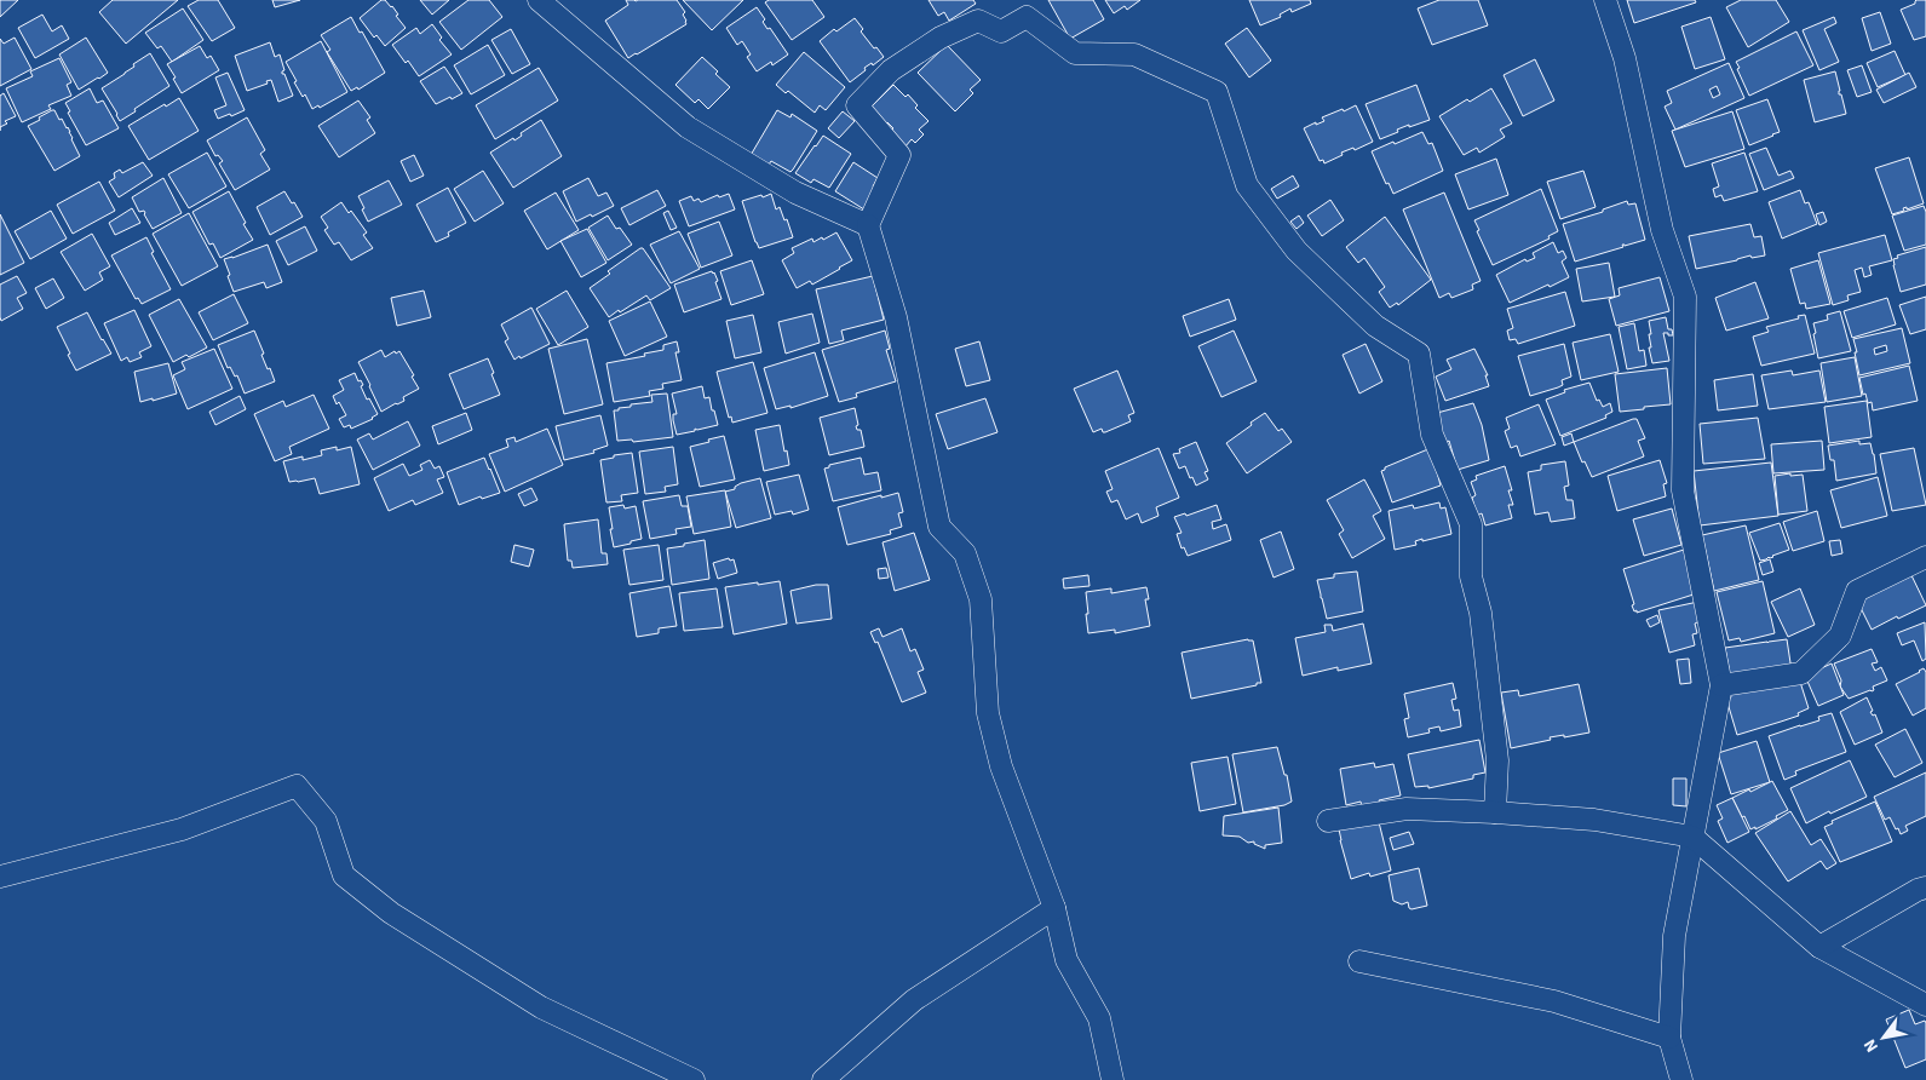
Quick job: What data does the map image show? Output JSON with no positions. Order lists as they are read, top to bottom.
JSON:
{
  "north": "bottom left"
}
